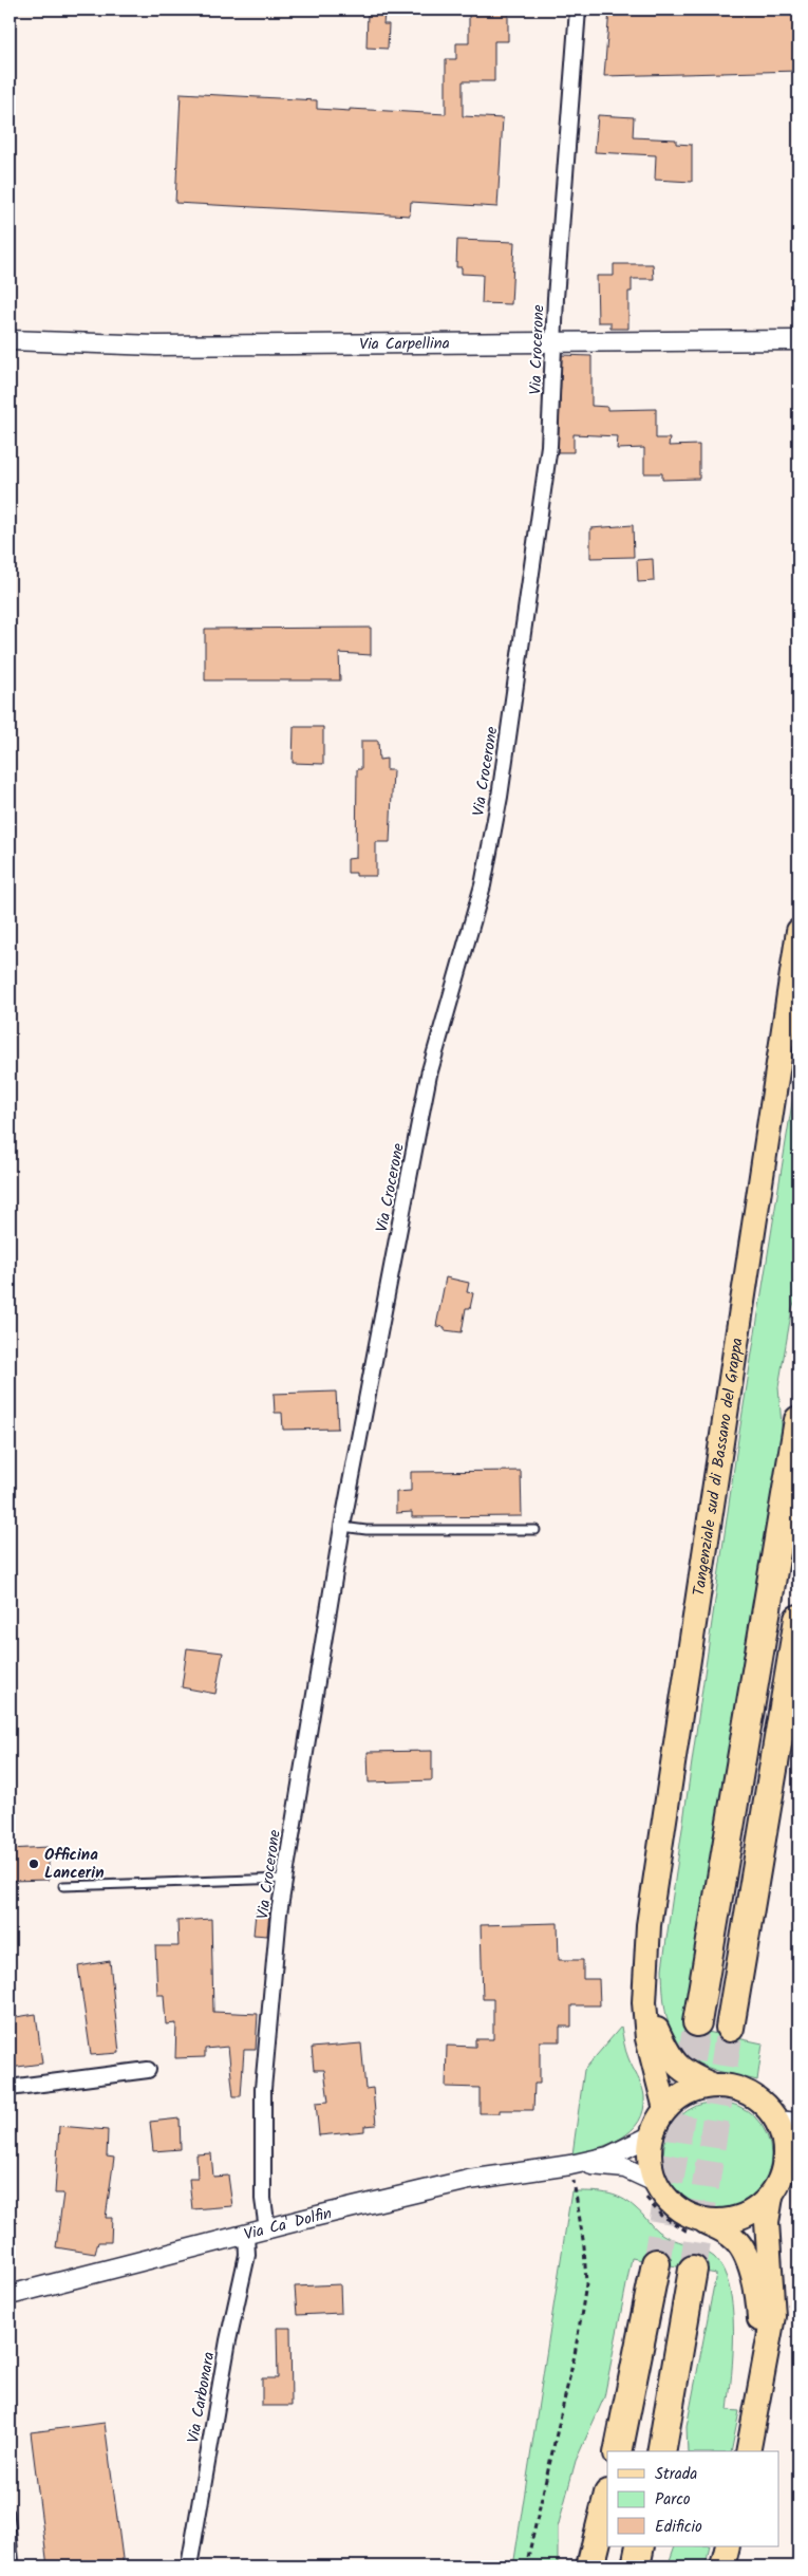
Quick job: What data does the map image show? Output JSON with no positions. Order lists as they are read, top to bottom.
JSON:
{
  "streets": {
    "main road": ["Tangenziale sud di Bassano del Grappa"],
    "street": [
      "Via Carpellina",
      "Via Crocerone",
      "Via Ca' Dolfin",
      "Via Carbonara"
    ]
  },
  "crossings": [
    ["Via Carpellina", "Via Crocerone"],
    ["Via Crocerone", "Via Ca' Dolfin"],
    ["Tangenziale sud di Bassano del Grappa", "Via Ca' Dolfin"],
    ["Via Ca' Dolfin", "Via Carbonara"]
  ],
  "places": ["Officina Lancerin"],
  "legend": ["Strada", "Parco", "Edificio"]
}
